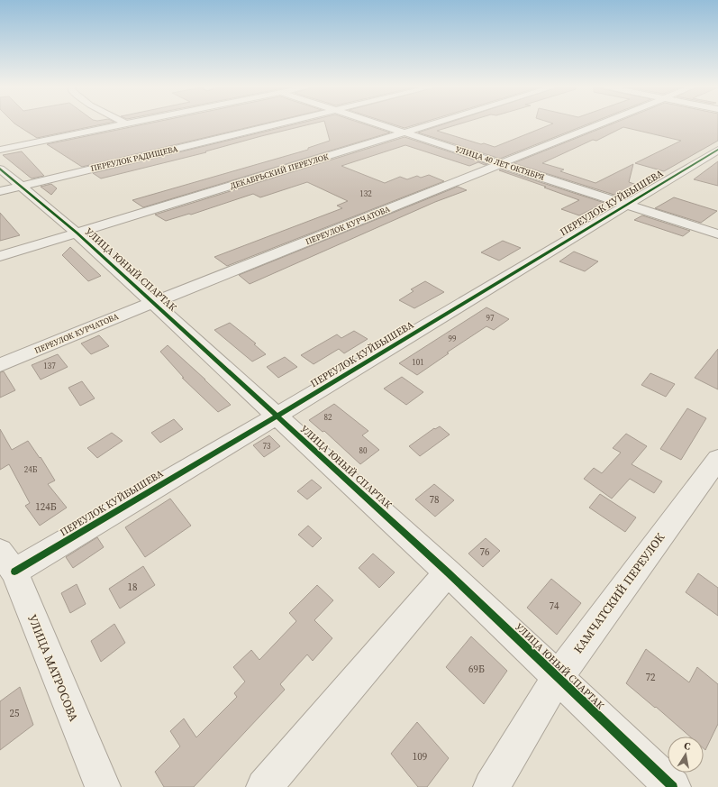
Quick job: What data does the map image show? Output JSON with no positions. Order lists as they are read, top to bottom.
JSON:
{
  "streets": {
    "street": [
      "ПЕРЕУЛОК РАДИЩЕВА",
      "УЛИЦА 40 ЛЕТ ОКТЯБРЯ",
      "ДЕКАБРЬСКИЙ ПЕРЕУЛОК",
      "ПЕРЕУЛОК КУЙБЫШЕВА",
      "ПЕРЕУЛОК КУРЧАТОВА",
      "УЛИЦА ЮНЫЙ СПАРТАК",
      "КАМЧАТСКИЙ ПЕРЕУЛОК",
      "УЛИЦА МАТРОСОВА"
    ]
  },
  "crossings": [
    ["ПЕРЕУЛОК РАДИЩЕВА", "УЛИЦА ЮНЫЙ СПАРТАК"],
    ["УЛИЦА 40 ЛЕТ ОКТЯБРЯ", "ДЕКАБРЬСКИЙ ПЕРЕУЛОК"],
    ["УЛИЦА 40 ЛЕТ ОКТЯБРЯ", "ПЕРЕУЛОК КУЙБЫШЕВА"],
    ["УЛИЦА 40 ЛЕТ ОКТЯБРЯ", "ПЕРЕУЛОК КУРЧАТОВА"],
    ["ДЕКАБРЬСКИЙ ПЕРЕУЛОК", "УЛИЦА ЮНЫЙ СПАРТАК"],
    ["ПЕРЕУЛОК КУЙБЫШЕВА", "УЛИЦА ЮНЫЙ СПАРТАК"],
    ["ПЕРЕУЛОК КУЙБЫШЕВА", "УЛИЦА МАТРОСОВА"],
    ["ПЕРЕУЛОК КУРЧАТОВА", "УЛИЦА ЮНЫЙ СПАРТАК"],
    ["УЛИЦА ЮНЫЙ СПАРТАК", "КАМЧАТСКИЙ ПЕРЕУЛОК"]
  ],
  "house_numbers": [
    "132",
    "97",
    "99",
    "101",
    "137",
    "82",
    "73",
    "80",
    "24Б",
    "78",
    "124Б",
    "76",
    "18",
    "74",
    "69Б",
    "72",
    "25",
    "109"
  ],
  "north": "top"
}
